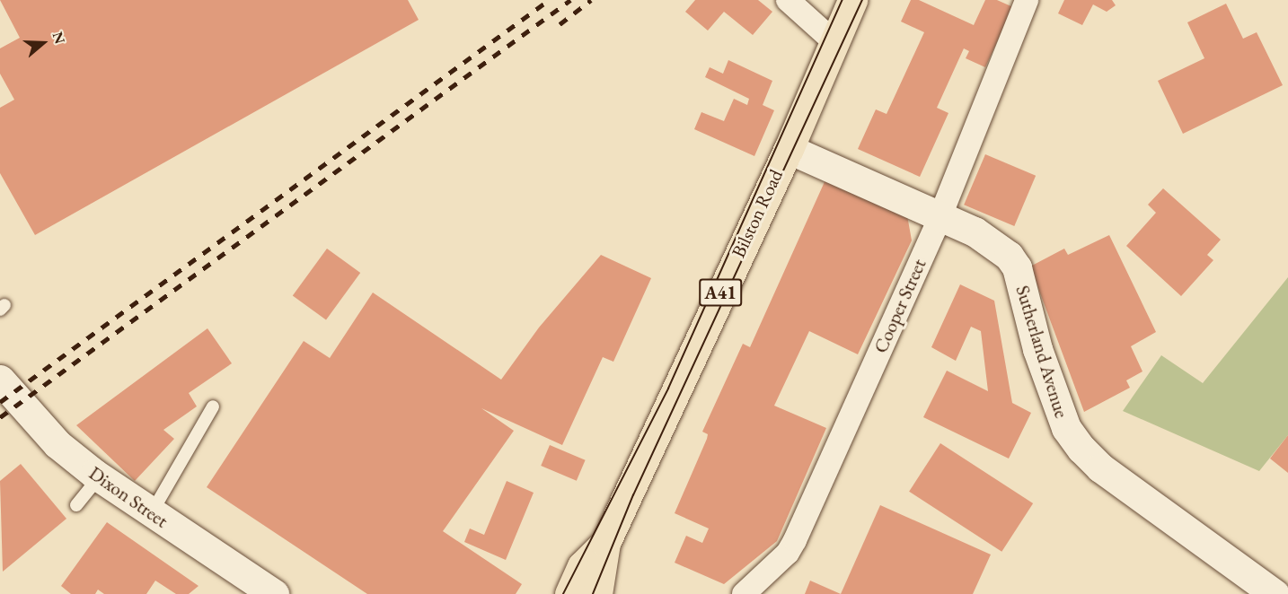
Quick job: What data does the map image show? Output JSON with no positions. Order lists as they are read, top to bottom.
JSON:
{
  "streets": {
    "highway": ["Bilston Road", "A41"],
    "street": ["Cooper Street", "Sutherland Avenue", "Dixon Street"]
  },
  "crossings": [
    ["Bilston Road", "Sutherland Avenue"],
    ["Cooper Street", "Sutherland Avenue"]
  ],
  "north": "right"
}
